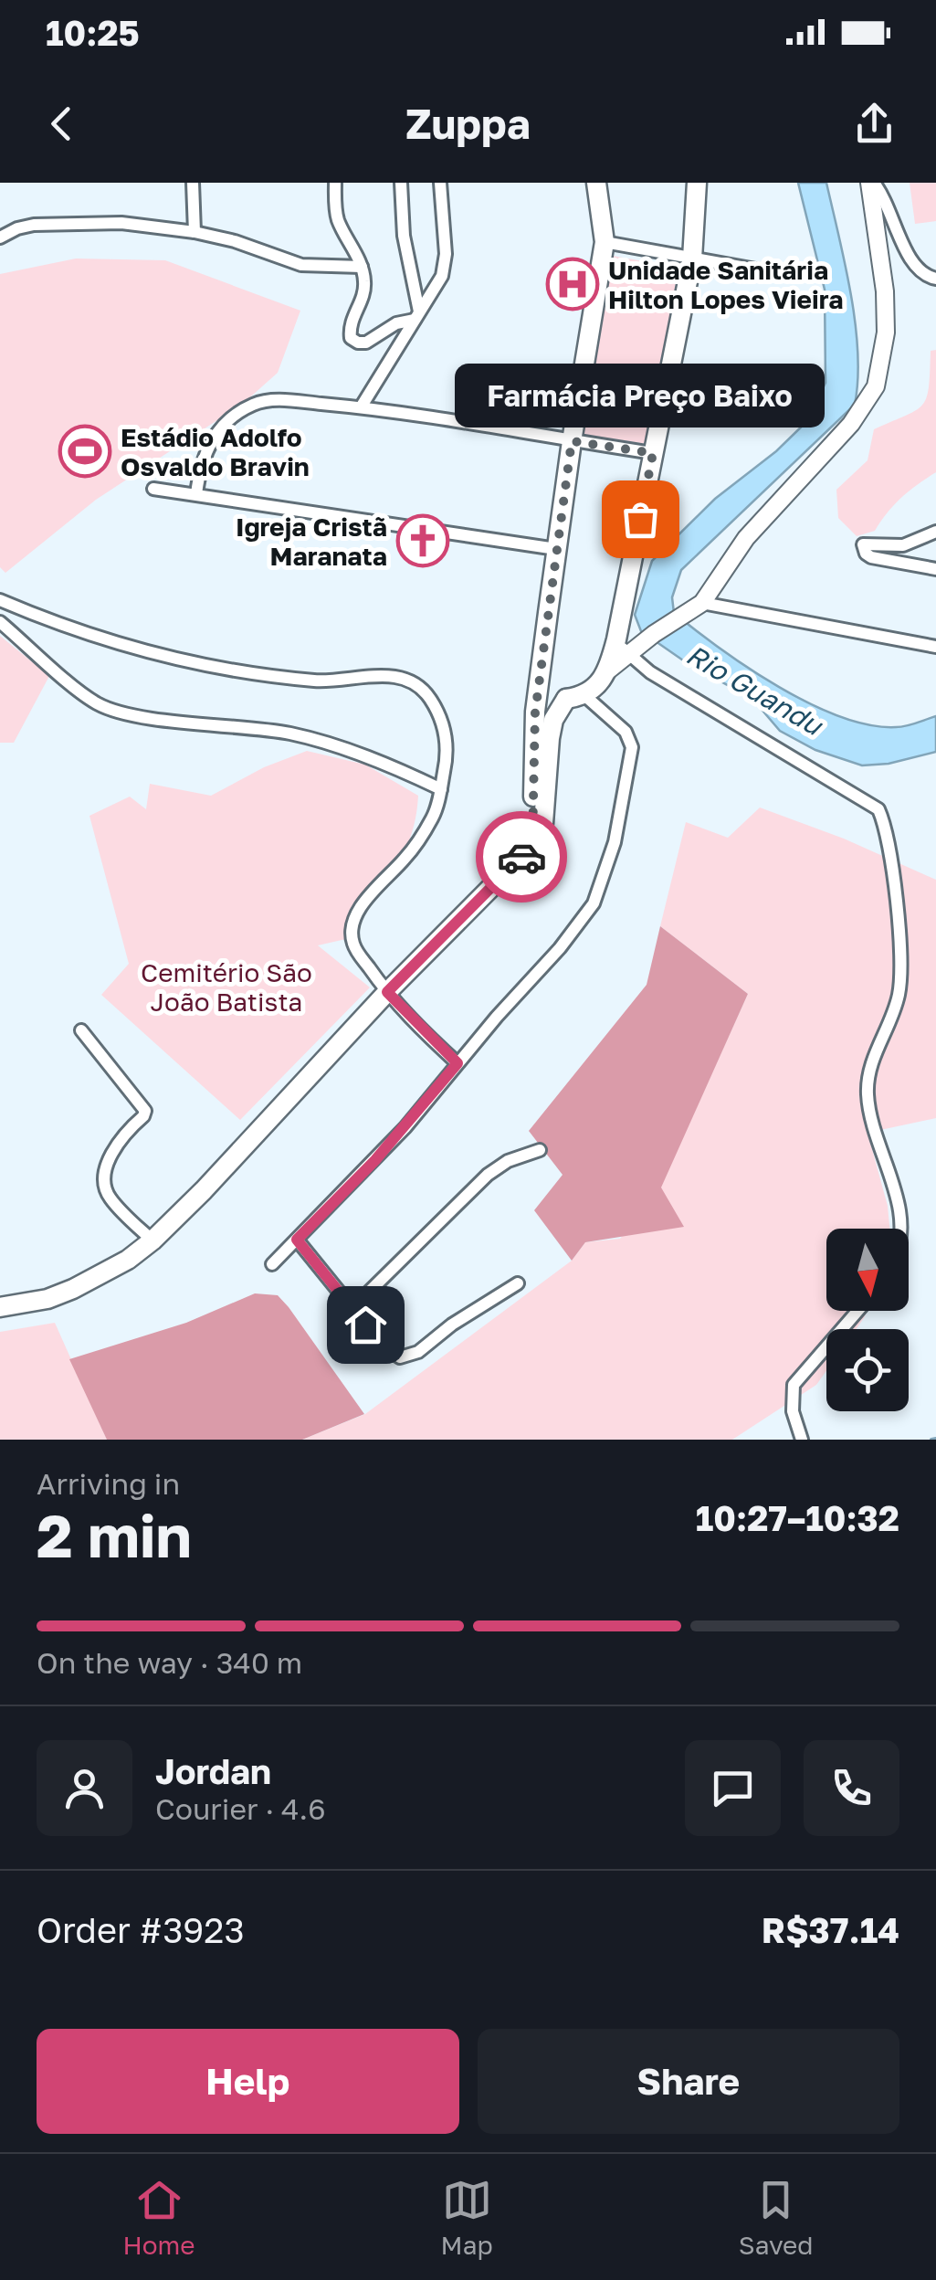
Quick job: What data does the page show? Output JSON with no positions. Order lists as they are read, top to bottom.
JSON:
{
  "water": ["Rio Guandu"],
  "parks": ["Cemitério São João Batista"],
  "places": {
    "hospital": ["Unidade Sanitária Hilton Lopes Vieira"],
    "sports": ["Estádio Adolfo Osvaldo Bravin"],
    "other": ["Farmácia Preço Baixo"],
    "church": ["Igreja Cristã Maranata"]
  },
  "north": "bottom",
  "page": {
    "status": "10:25",
    "header": "Zuppa",
    "bubble": "Farmácia Preço Baixo",
    "heading": ["2 min", "Arriving in", "10:27–10:32"],
    "panel": [
      "Jordan",
      "Courier · 4.6",
      "Order #3923",
      "R$37.14"
    ],
    "bar": "On the way · 340 m",
    "buttons": ["Help", "Share"],
    "tabs": ["Home", "Map", "Saved"]
  }
}
